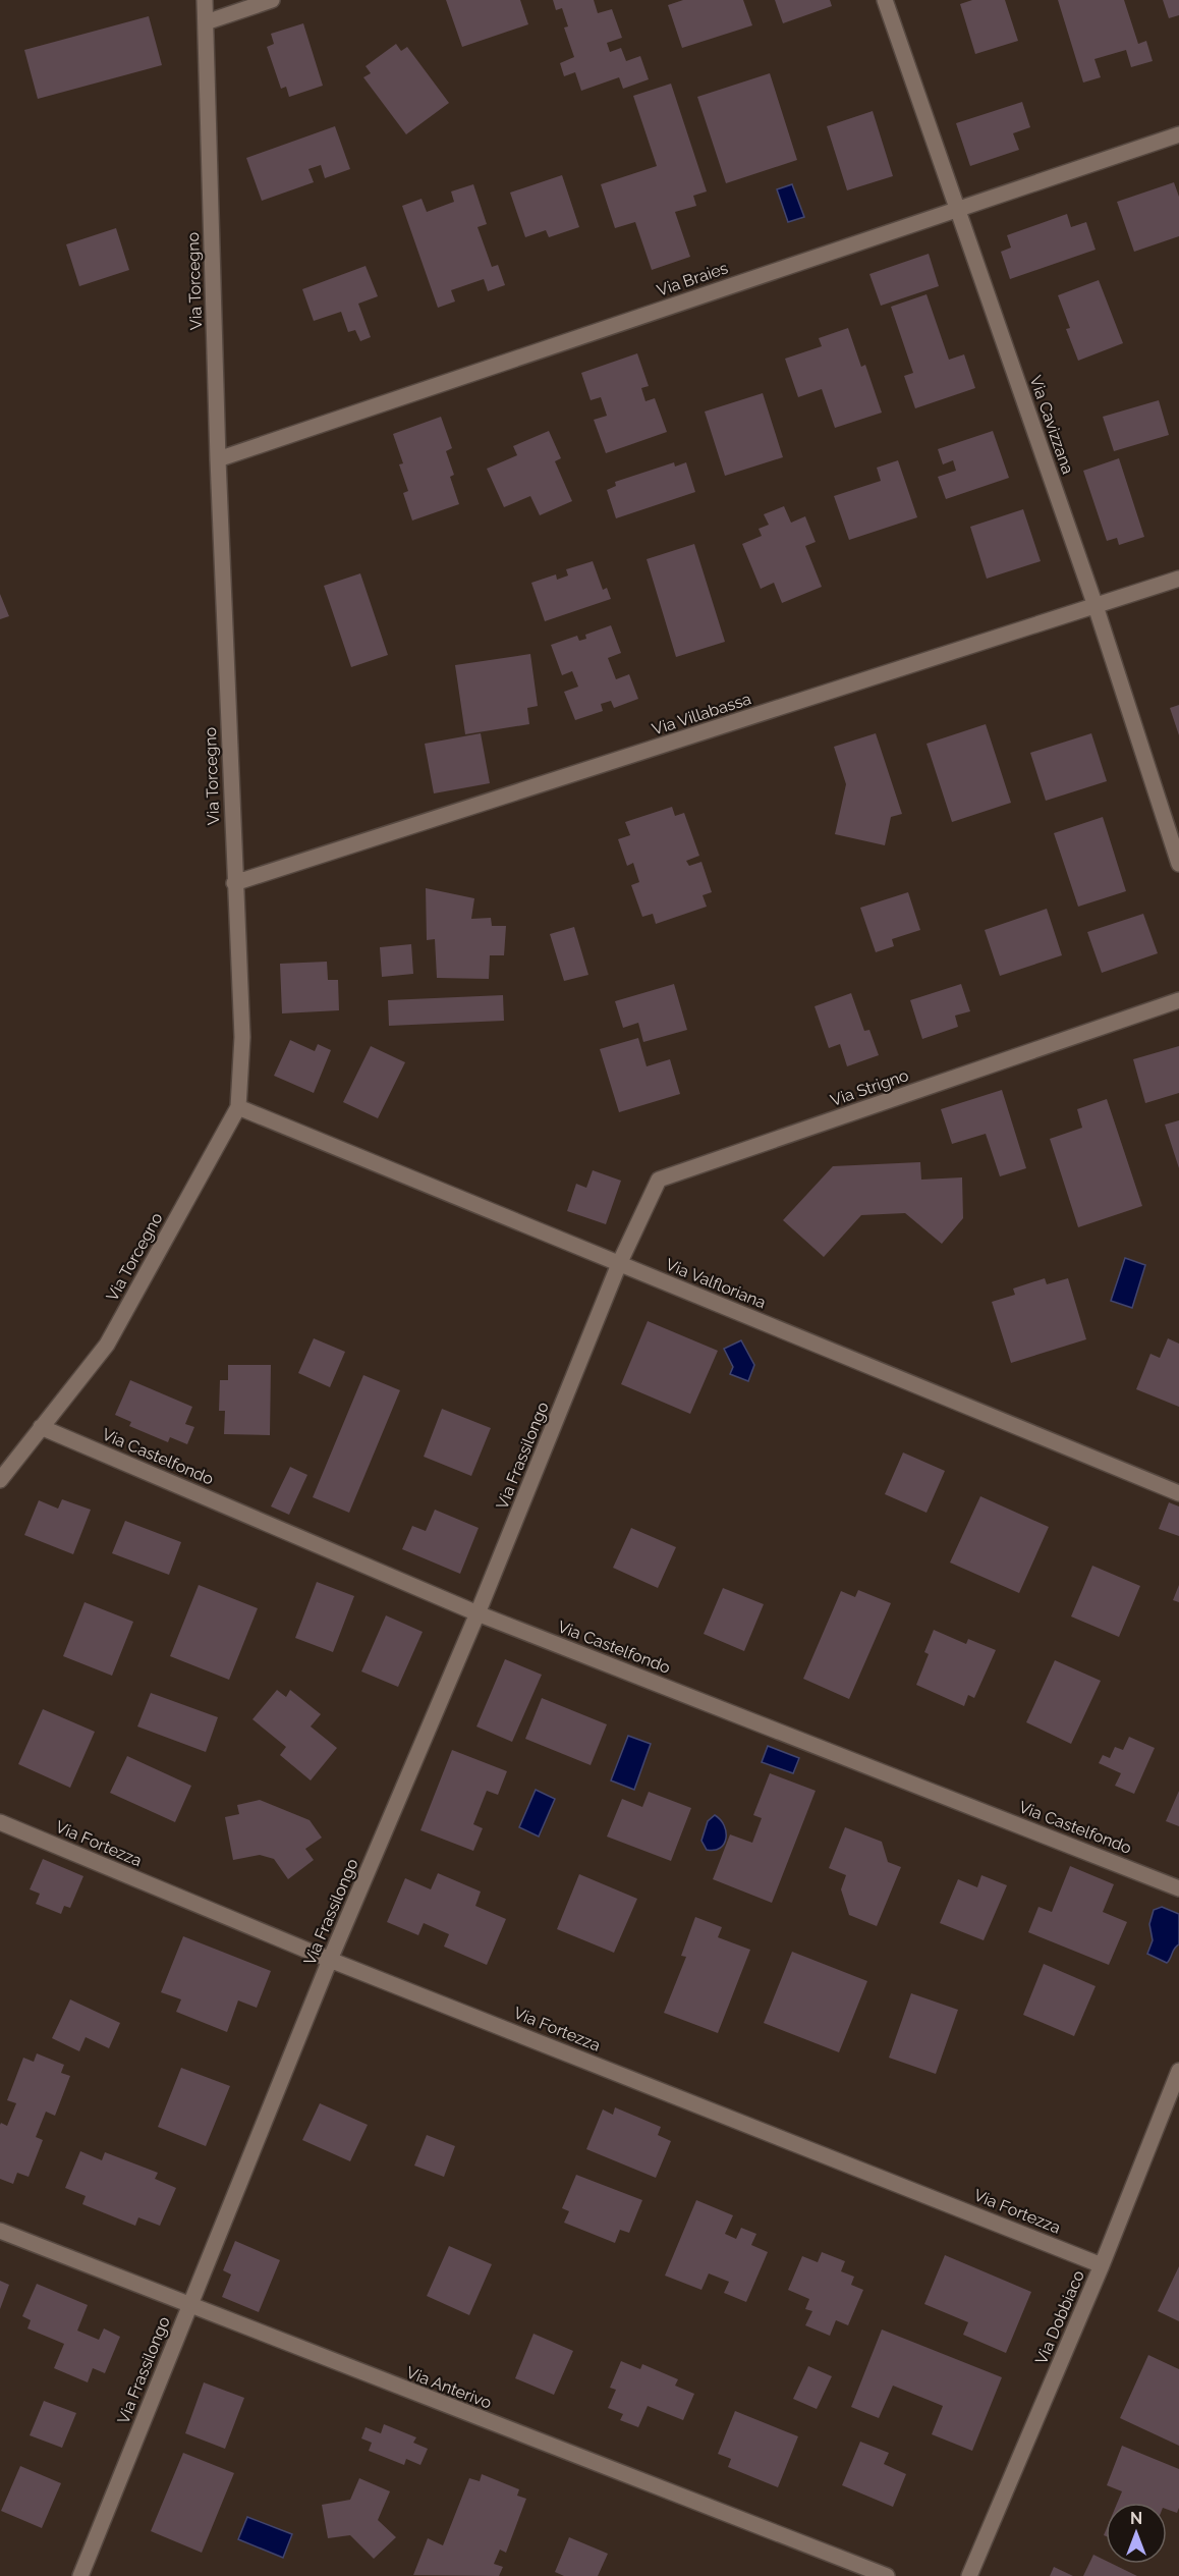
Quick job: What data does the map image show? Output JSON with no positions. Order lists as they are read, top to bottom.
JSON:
{
  "streets": {
    "street": [
      "Via Braies",
      "Via Torcegno",
      "Via Cavizzana",
      "Via Villabassa",
      "Via Strigno",
      "Via Valfloriana",
      "Via Frassilongo",
      "Via Castelfondo",
      "Via Fortezza",
      "Via Dobbiaco",
      "Via Anterivo"
    ]
  },
  "crossings": [
    ["Via Braies", "Via Torcegno"],
    ["Via Braies", "Via Cavizzana"],
    ["Via Torcegno", "Via Villabassa"],
    ["Via Torcegno", "Via Valfloriana"],
    ["Via Torcegno", "Via Castelfondo"],
    ["Via Cavizzana", "Via Villabassa"],
    ["Via Strigno", "Via Valfloriana"],
    ["Via Strigno", "Via Frassilongo"],
    ["Via Valfloriana", "Via Frassilongo"],
    ["Via Frassilongo", "Via Castelfondo"],
    ["Via Frassilongo", "Via Fortezza"],
    ["Via Frassilongo", "Via Anterivo"],
    ["Via Fortezza", "Via Dobbiaco"]
  ],
  "north": "top"
}
